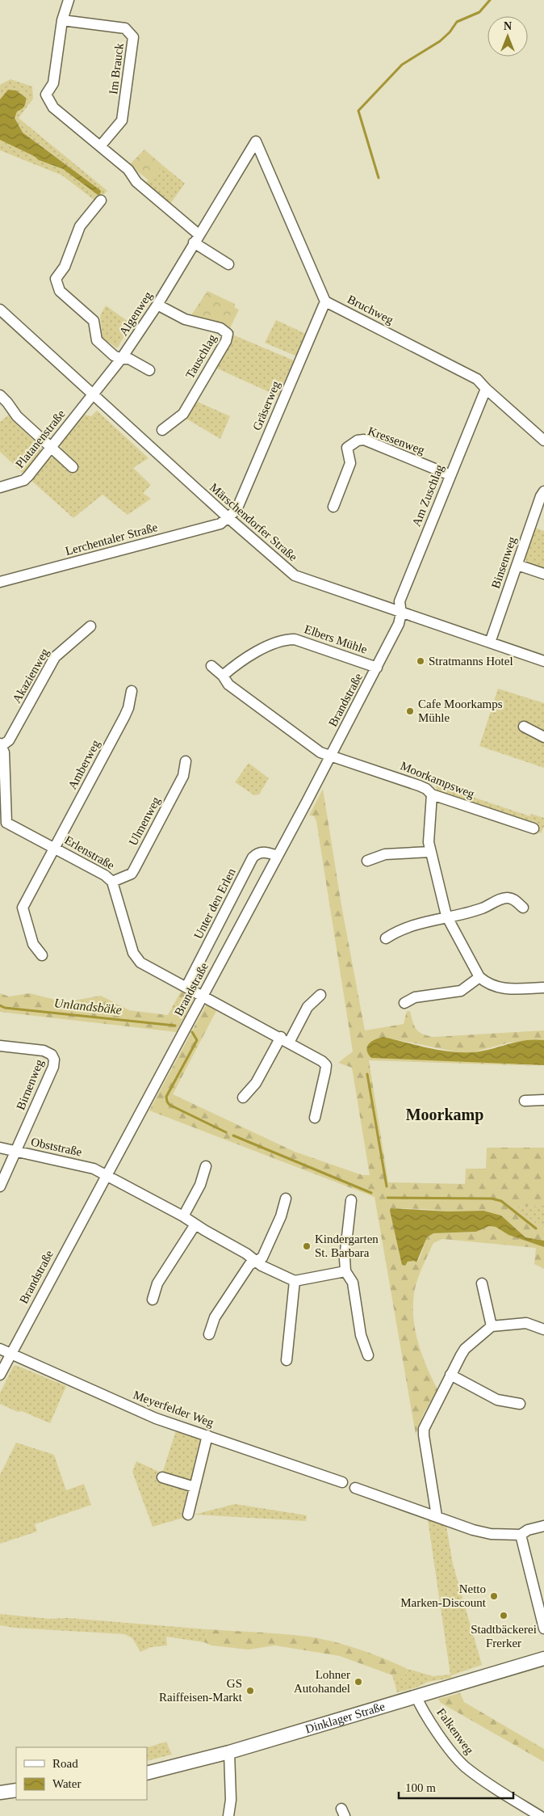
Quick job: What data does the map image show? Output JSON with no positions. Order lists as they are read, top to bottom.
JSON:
{
  "streets": {
    "main road": ["Dinklager Straße"],
    "street": [
      "Im Brauck",
      "Bruchweg",
      "Algenweg",
      "Tauschlag",
      "Gräserweg",
      "Platanenstraße",
      "Kressenweg",
      "Am Zuschlag",
      "Märschendorfer Straße",
      "Lerchentaler Straße",
      "Binsenweg",
      "Elbers Mühle",
      "Akazienweg",
      "Brandstraße",
      "Amberweg",
      "Moorkampsweg",
      "Ulmenweg",
      "Erlenstraße",
      "Unter den Erlen",
      "Birnenweg",
      "Obststraße",
      "Meyerfelder Weg",
      "Falkenweg"
    ]
  },
  "crossings": [
    ["Bruchweg", "Algenweg"],
    ["Bruchweg", "Gräserweg"],
    ["Bruchweg", "Am Zuschlag"],
    ["Algenweg", "Tauschlag"],
    ["Algenweg", "Gräserweg"],
    ["Algenweg", "Platanenstraße"],
    ["Algenweg", "Märschendorfer Straße"],
    ["Gräserweg", "Märschendorfer Straße"],
    ["Gräserweg", "Lerchentaler Straße"],
    ["Platanenstraße", "Märschendorfer Straße"],
    ["Kressenweg", "Am Zuschlag"],
    ["Am Zuschlag", "Märschendorfer Straße"],
    ["Am Zuschlag", "Brandstraße"],
    ["Märschendorfer Straße", "Lerchentaler Straße"],
    ["Märschendorfer Straße", "Binsenweg"],
    ["Märschendorfer Straße", "Brandstraße"],
    ["Elbers Mühle", "Brandstraße"],
    ["Akazienweg", "Erlenstraße"],
    ["Brandstraße", "Moorkampsweg"],
    ["Brandstraße", "Erlenstraße"],
    ["Brandstraße", "Unter den Erlen"],
    ["Brandstraße", "Obststraße"],
    ["Brandstraße", "Meyerfelder Weg"],
    ["Amberweg", "Erlenstraße"],
    ["Ulmenweg", "Erlenstraße"],
    ["Erlenstraße", "Unter den Erlen"],
    ["Birnenweg", "Obststraße"],
    ["Dinklager Straße", "Falkenweg"]
  ],
  "districts": ["Moorkamp"],
  "water": ["Unlandsbäke"],
  "places": [
    "Stratmanns Hotel",
    "Cafe Moorkamps Mühle",
    "Kindergarten St. Barbara",
    "Netto Marken-Discount",
    "Stadtbäckerei Frerker",
    "Lohner Autohandel",
    "GS Raiffeisen-Markt"
  ],
  "legend": ["Road", "Water"],
  "scale_bar": "100 m",
  "north": "top"
}
